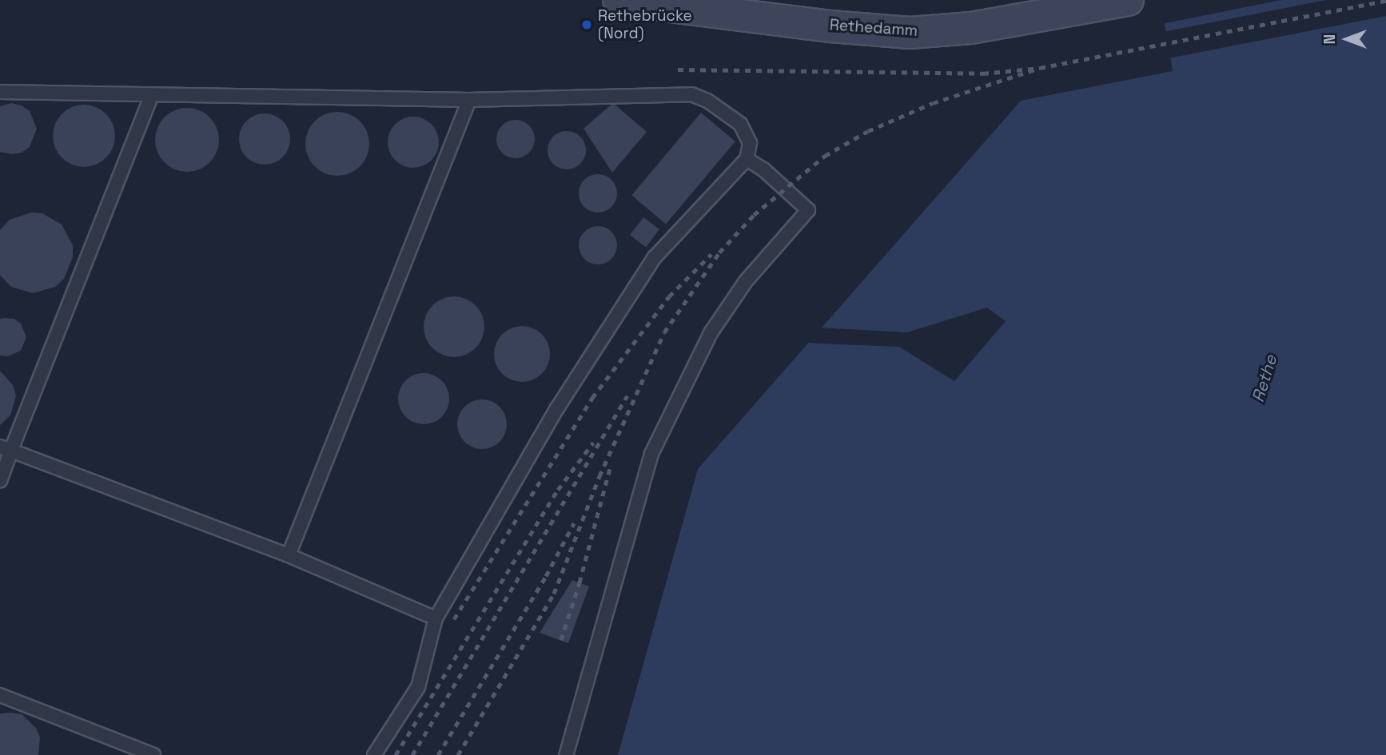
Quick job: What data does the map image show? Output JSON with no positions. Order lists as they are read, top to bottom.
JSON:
{
  "streets": {
    "main road": ["Rethedamm"]
  },
  "water": ["Rethe"],
  "places": ["Rethebrücke (Nord)"],
  "north": "left"
}
